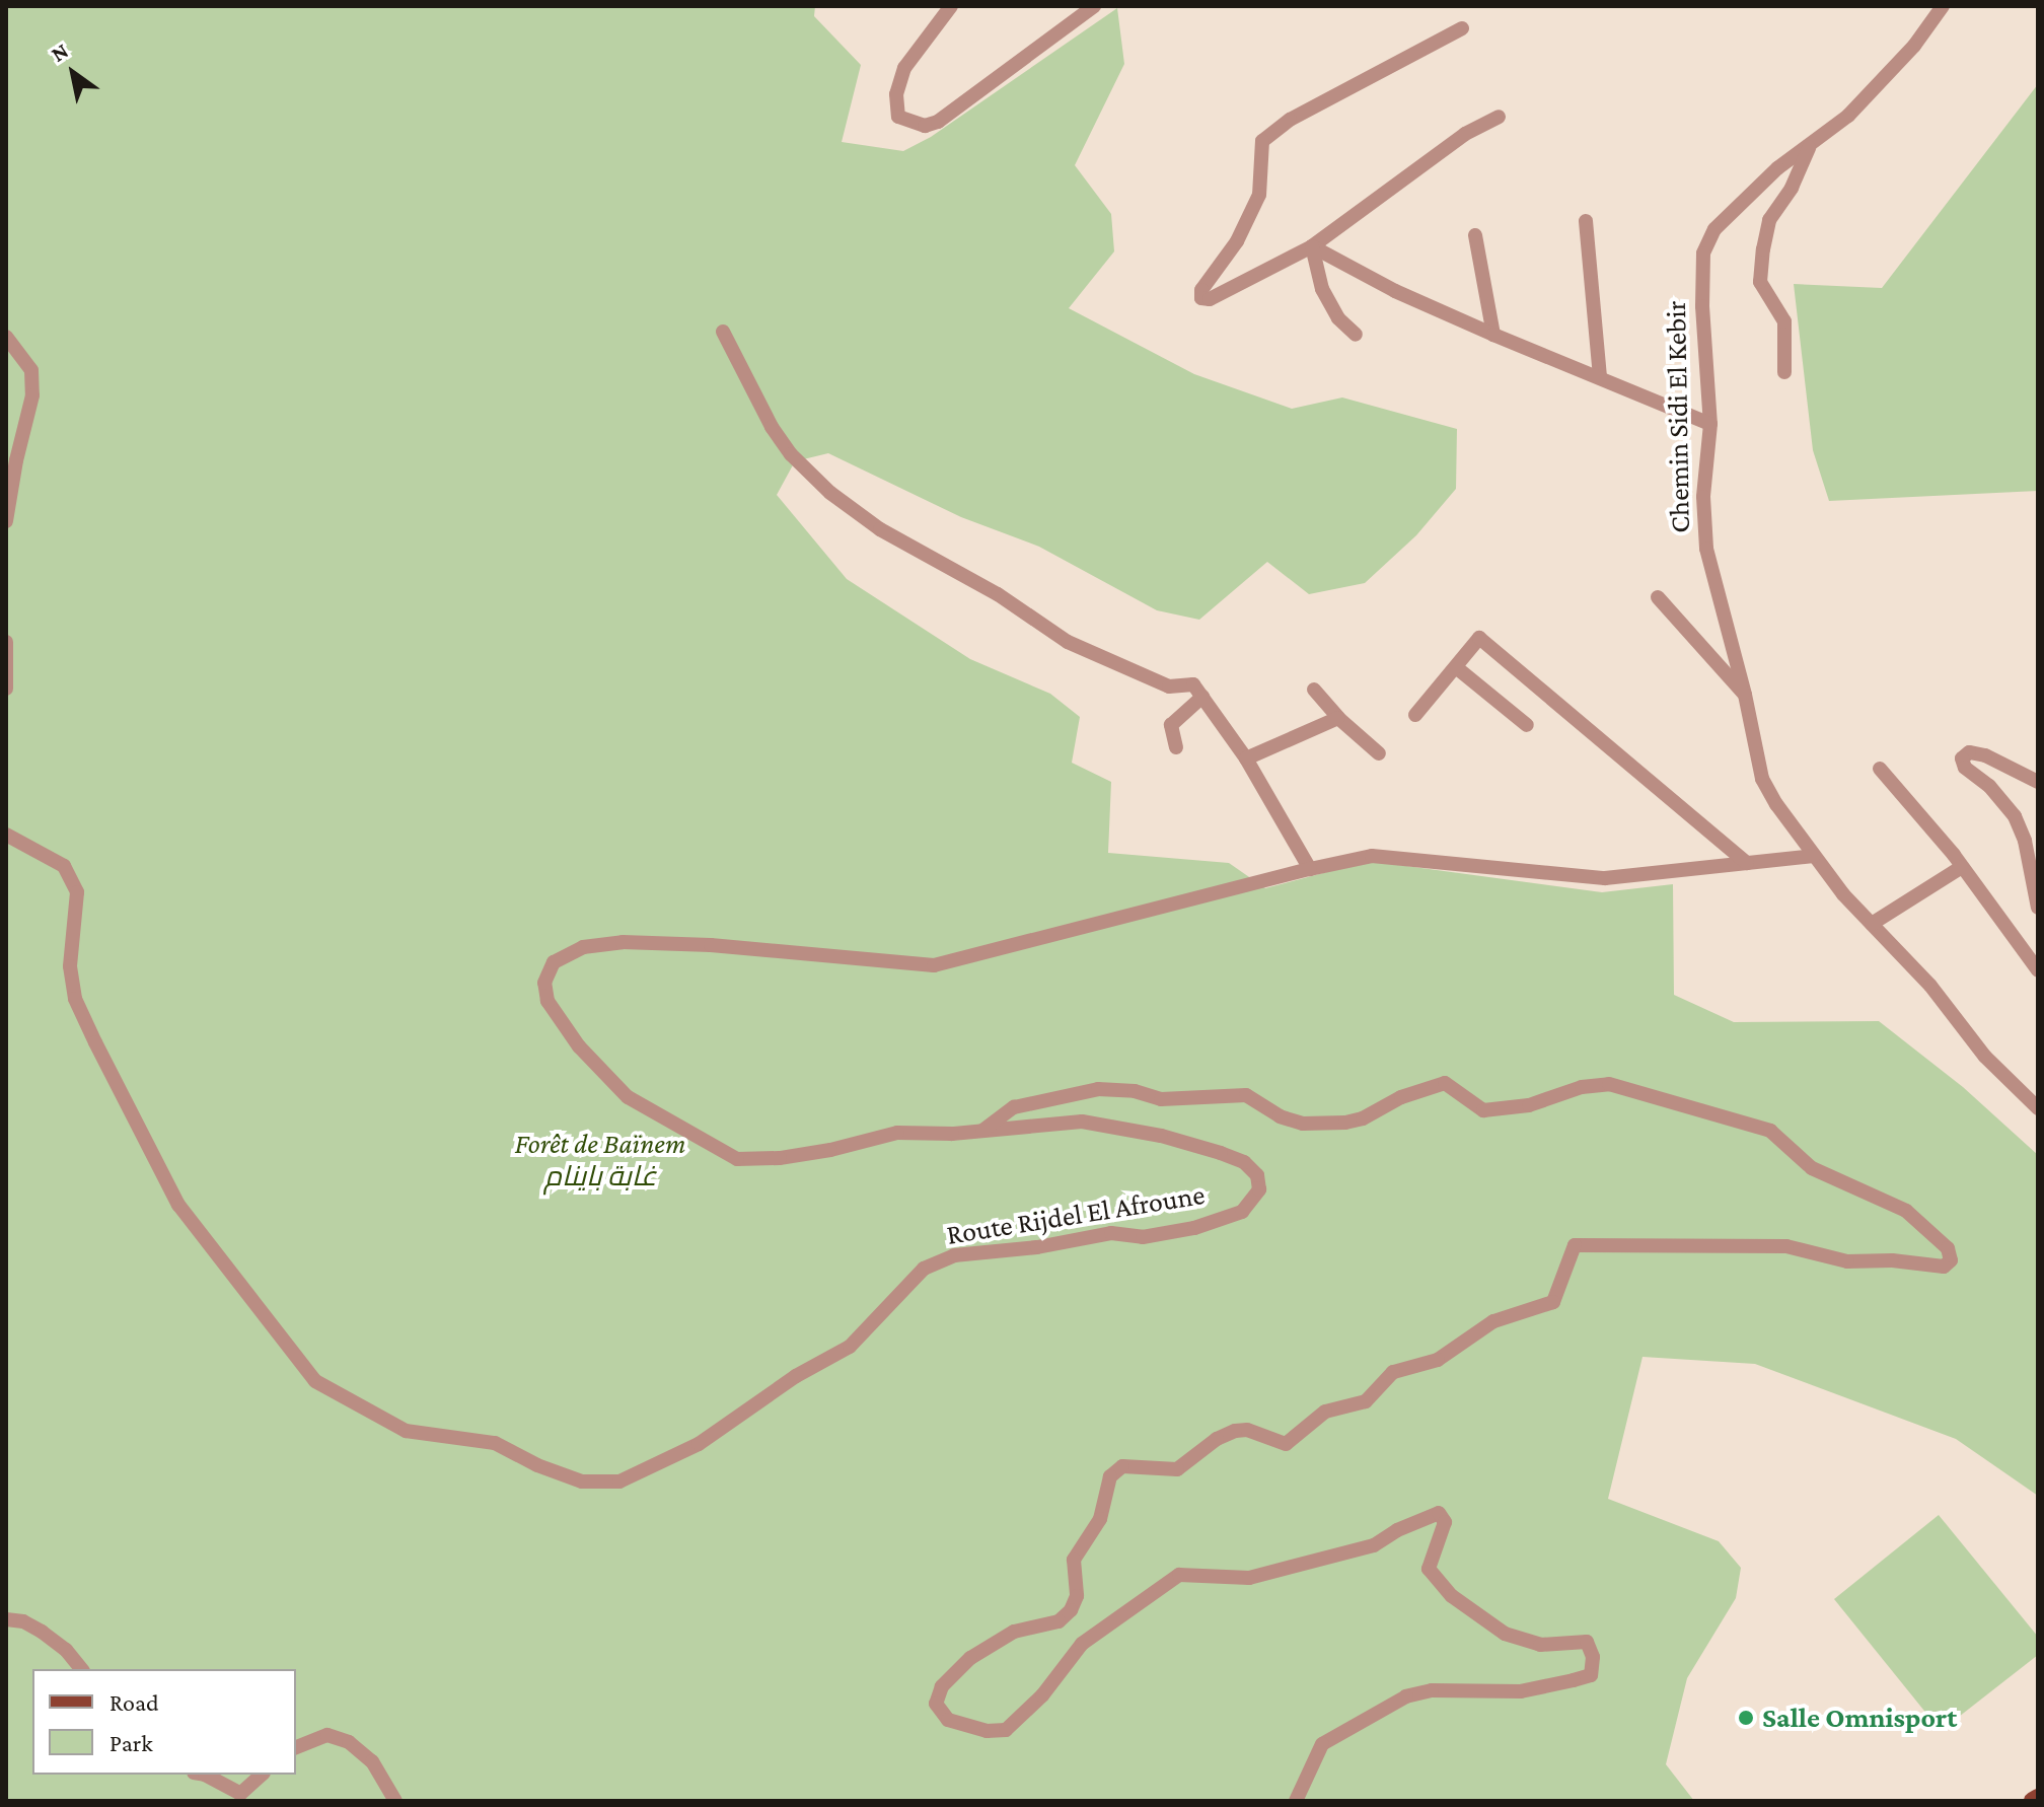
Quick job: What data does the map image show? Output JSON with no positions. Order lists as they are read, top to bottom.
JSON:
{
  "streets": {
    "street": ["Chemin Sidi El Kebir", "Route Rijdel El Afroune"]
  },
  "parks": ["Forêt de Baïnem غابة باينام"],
  "places": ["Salle Omnisport"],
  "legend": ["Road", "Park"],
  "north": "top left"
}
